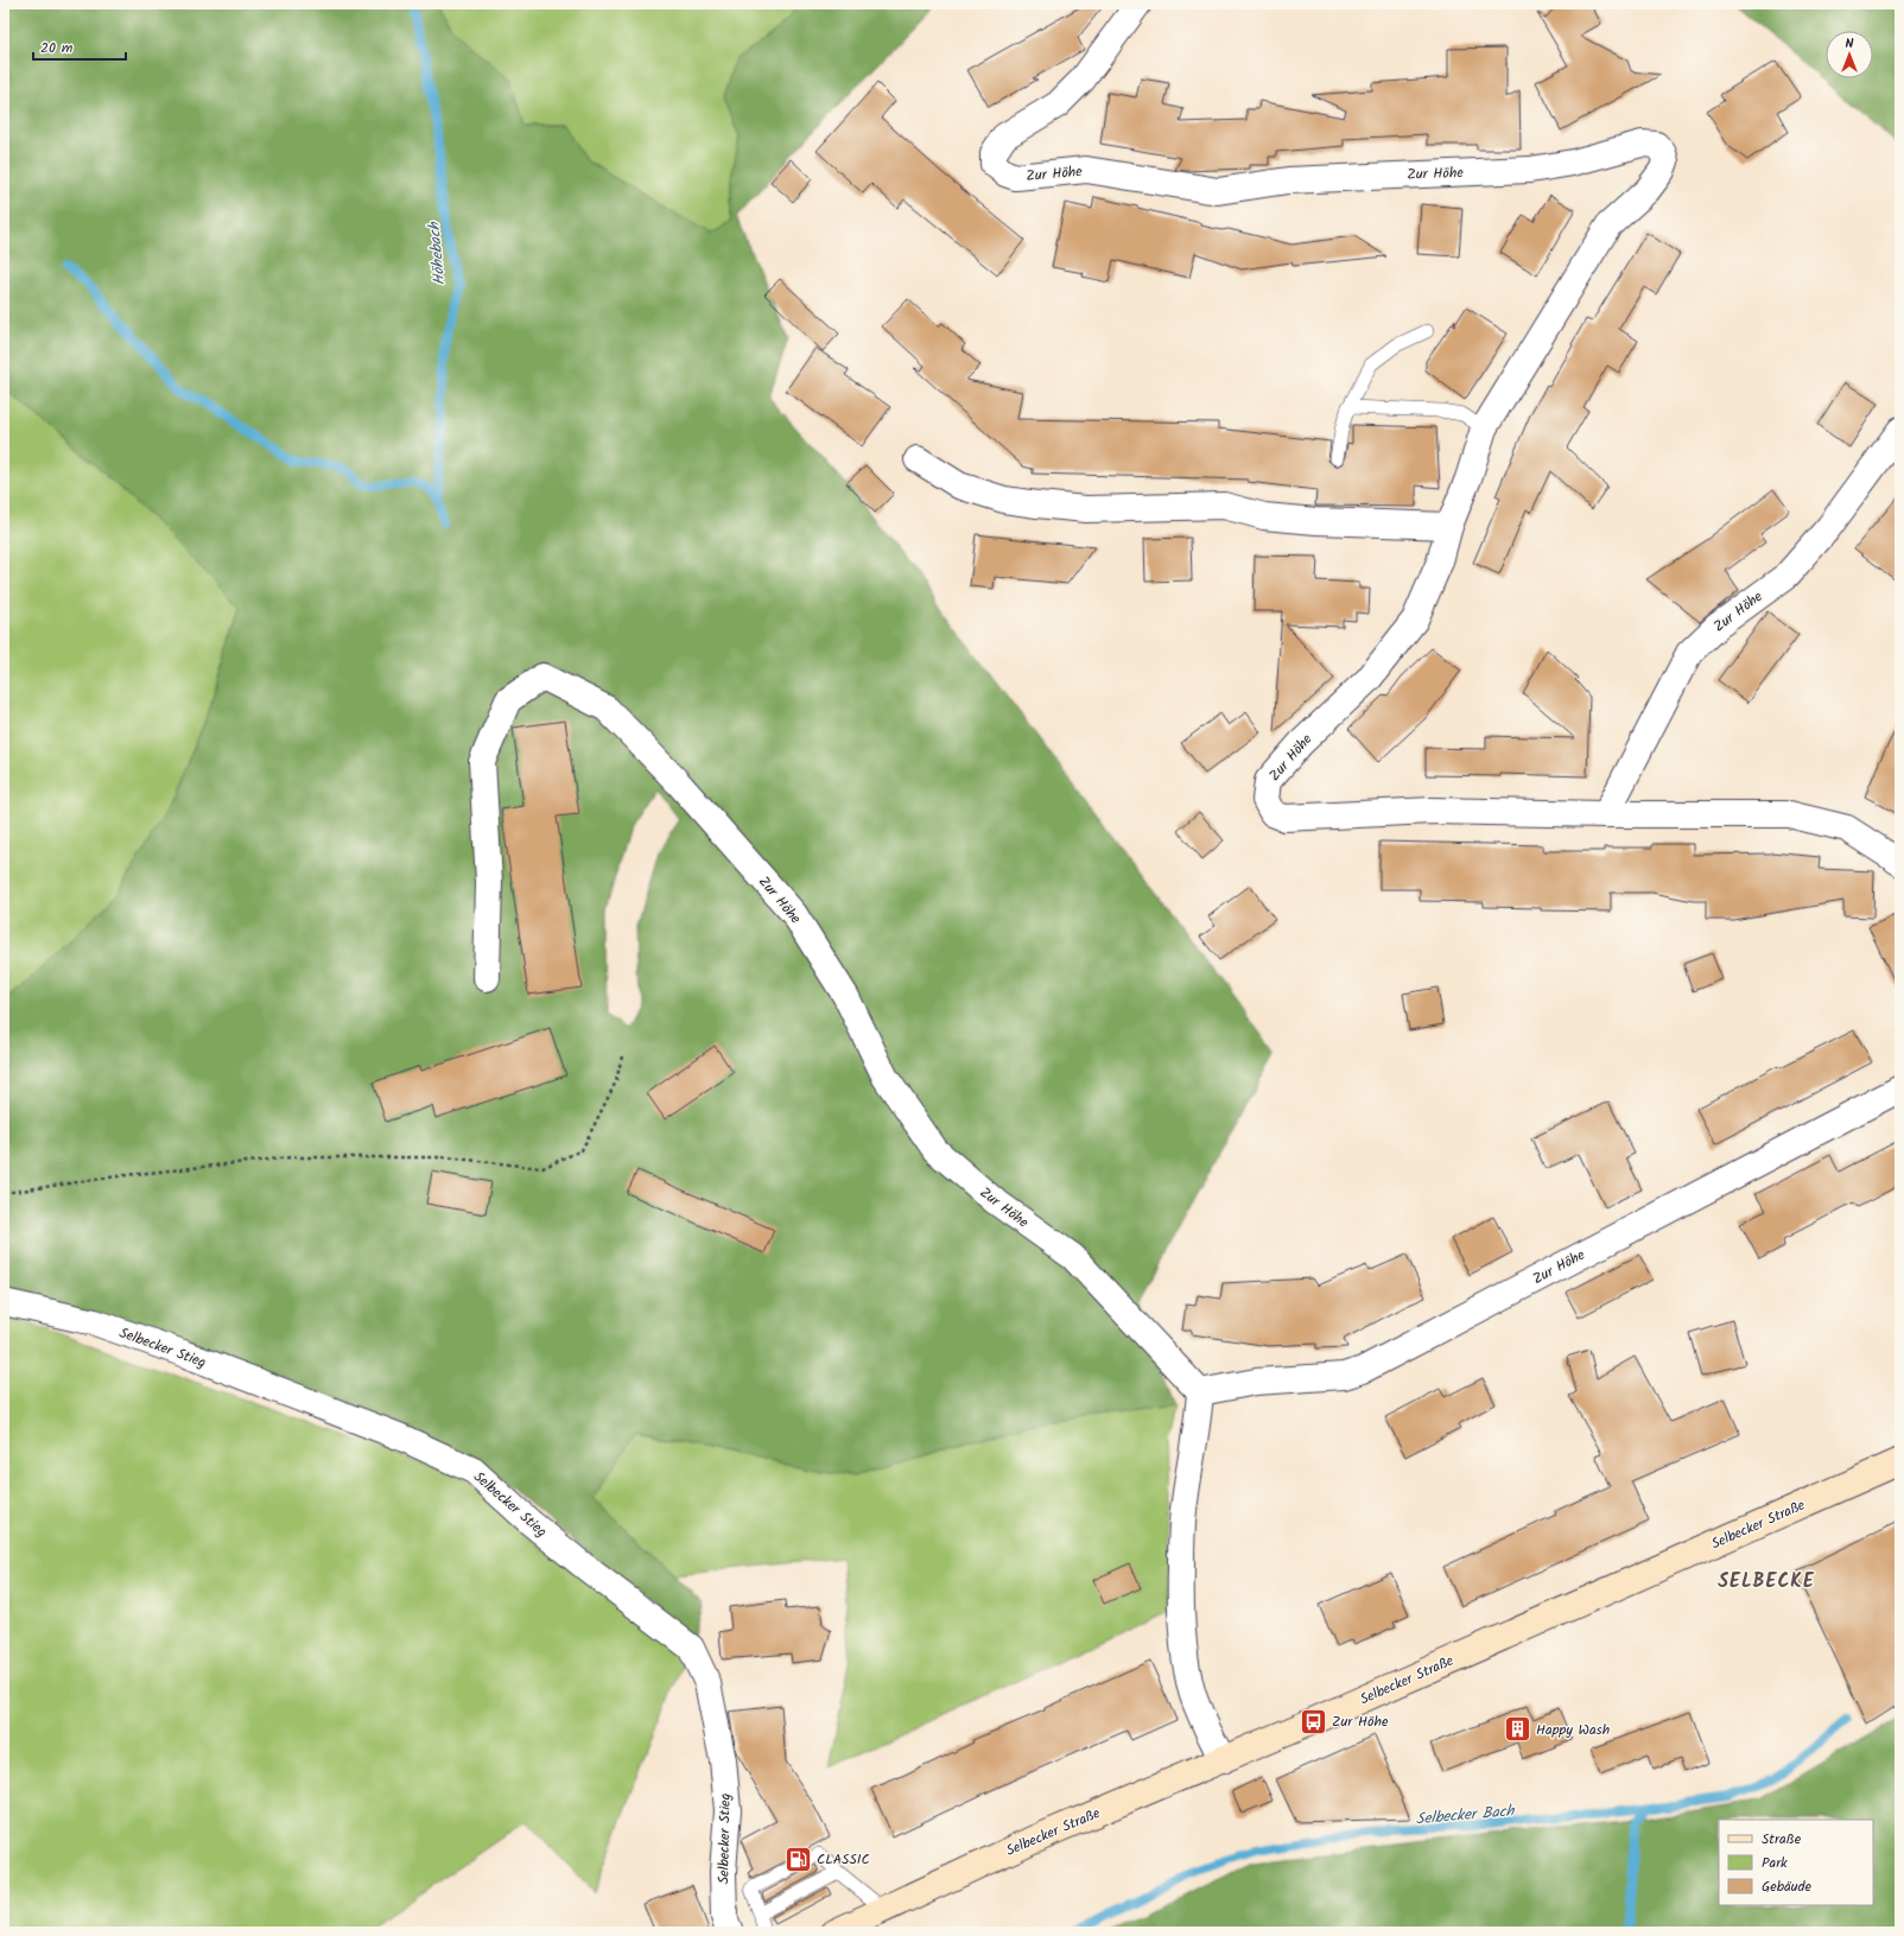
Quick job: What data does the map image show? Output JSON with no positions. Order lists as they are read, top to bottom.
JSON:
{
  "streets": {
    "main road": ["Selbecker Straße"],
    "street": ["Zur Höhe", "Selbecker Stieg"]
  },
  "districts": ["SELBECKE"],
  "water": ["Höhebach", "Selbecker Bach"],
  "places": {
    "bus stop": ["Zur Höhe"],
    "building": ["Happy Wash"],
    "fuel station": ["CLASSIC"]
  },
  "legend": ["Straße", "Park", "Gebäude"],
  "scale_bar": "20 m",
  "north": "top"
}
